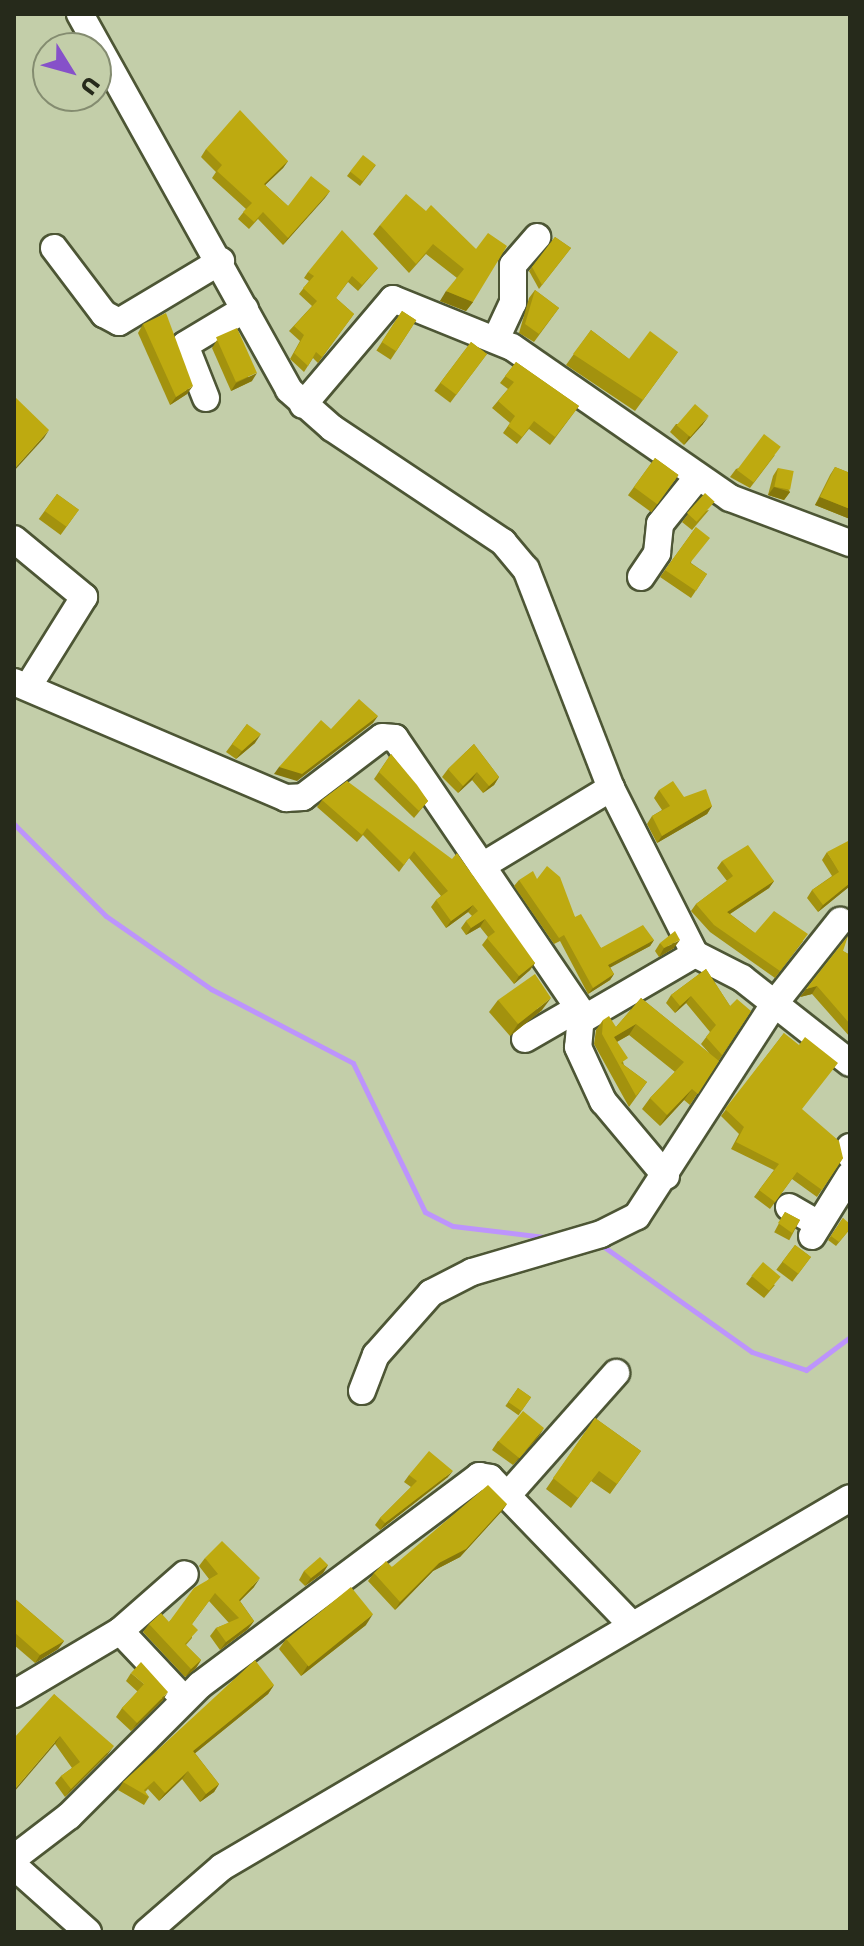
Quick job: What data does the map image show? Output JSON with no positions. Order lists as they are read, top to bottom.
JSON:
{
  "north": "bottom right"
}
